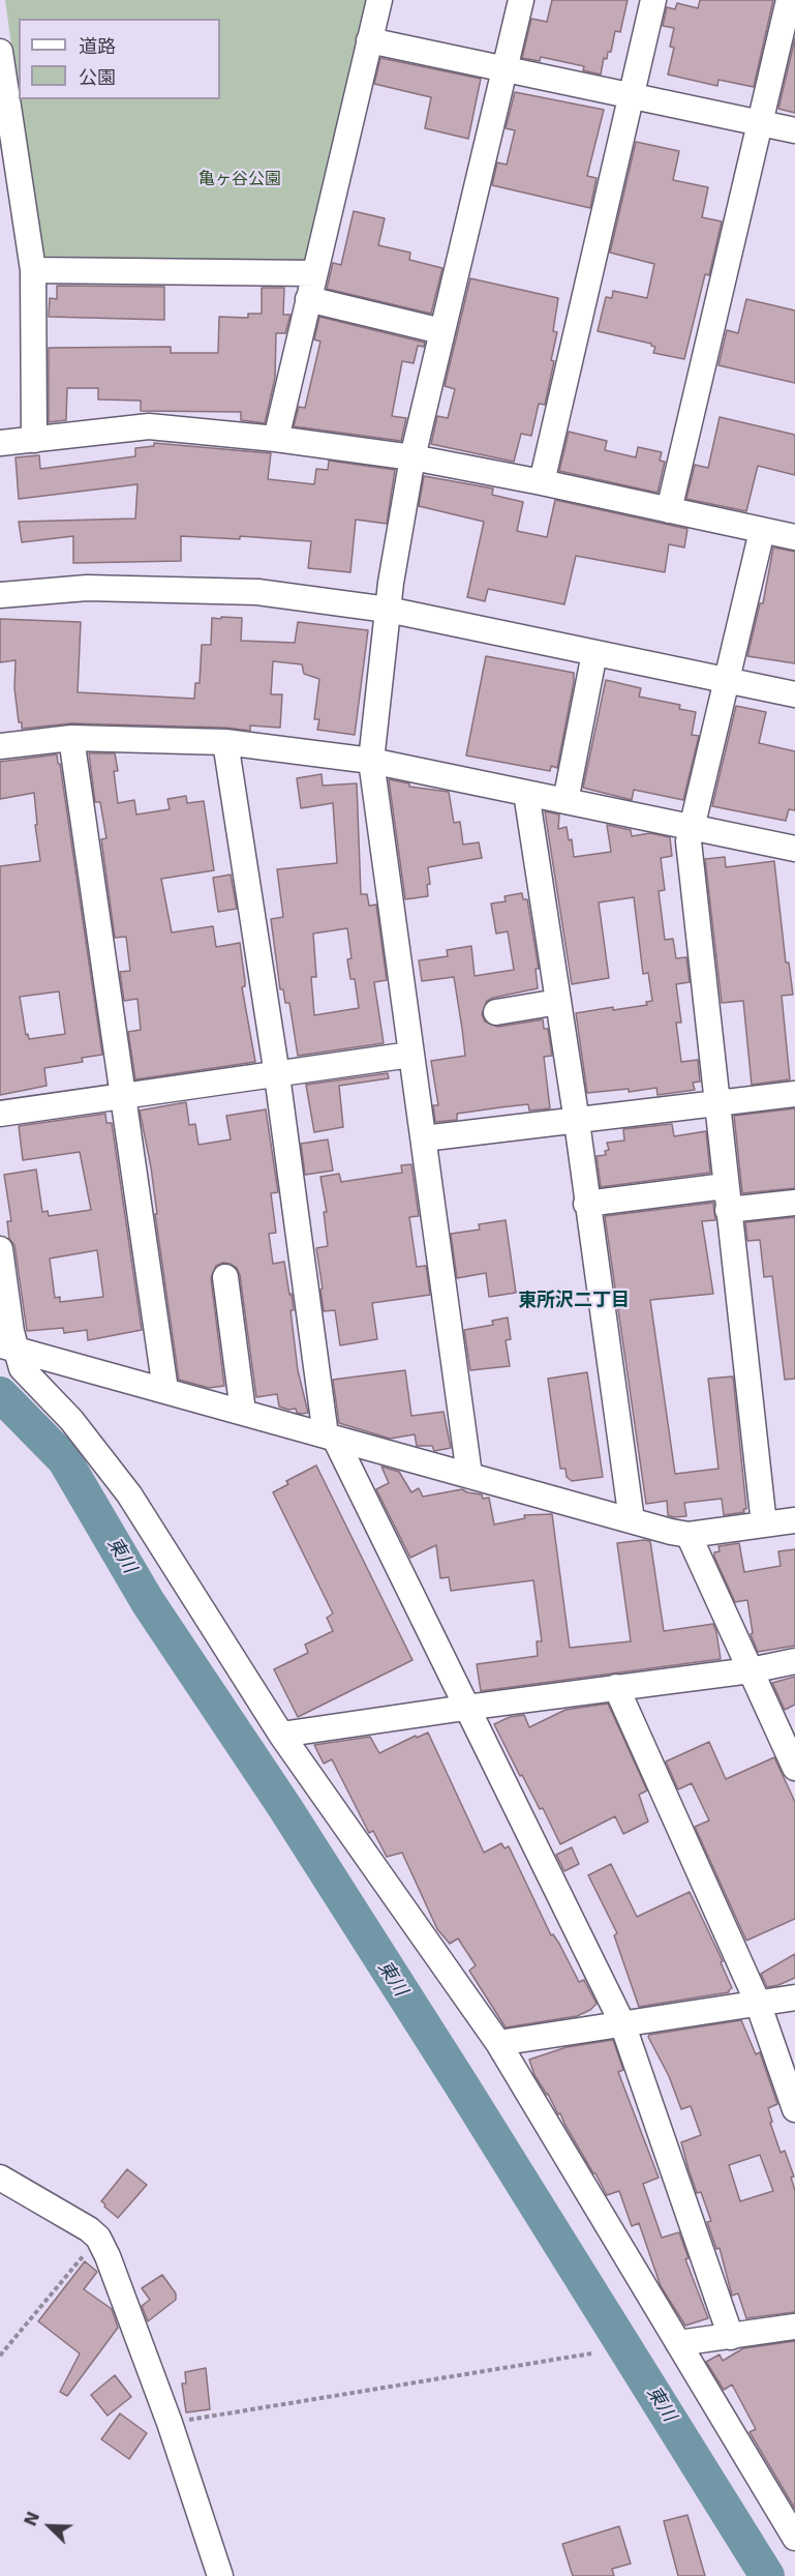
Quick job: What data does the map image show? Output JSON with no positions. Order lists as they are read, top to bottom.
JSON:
{
  "districts": ["東所沢二丁目"],
  "water": ["東川"],
  "parks": ["亀ヶ谷公園"],
  "legend": ["道路", "公園"],
  "north": "top left"
}
